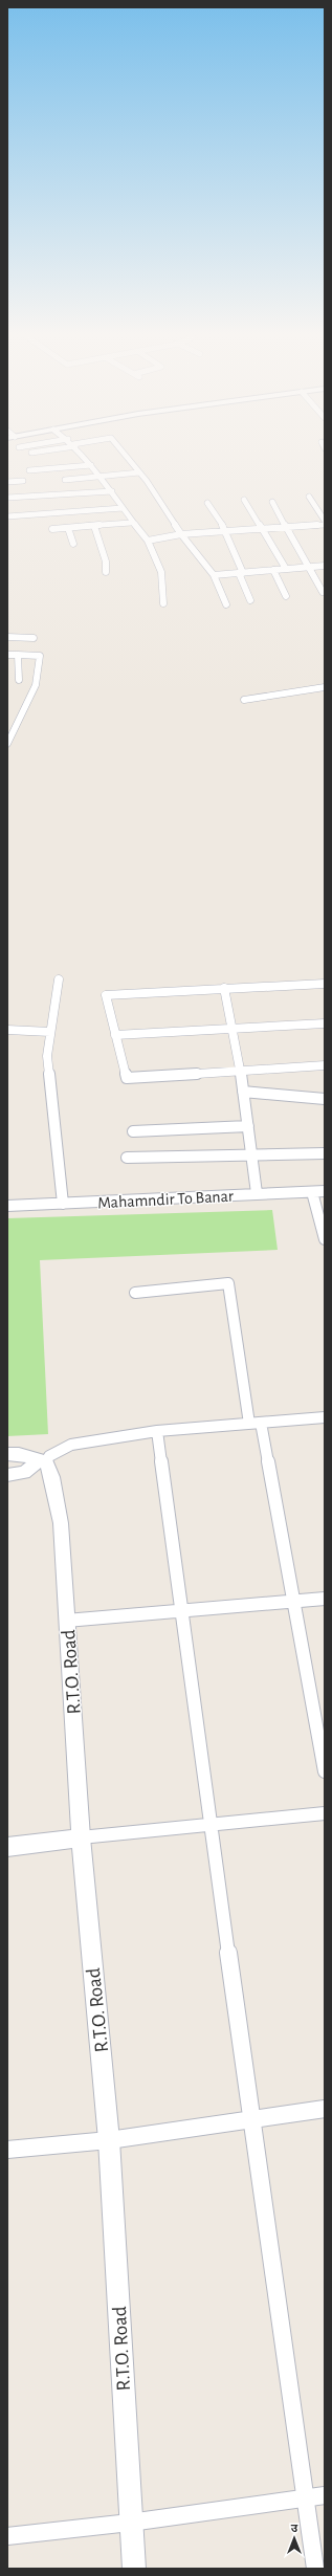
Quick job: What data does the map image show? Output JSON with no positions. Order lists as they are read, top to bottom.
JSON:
{
  "streets": {
    "street": ["Mahamndir To Banar", "R.T.O. Road"]
  },
  "north": "top"
}
